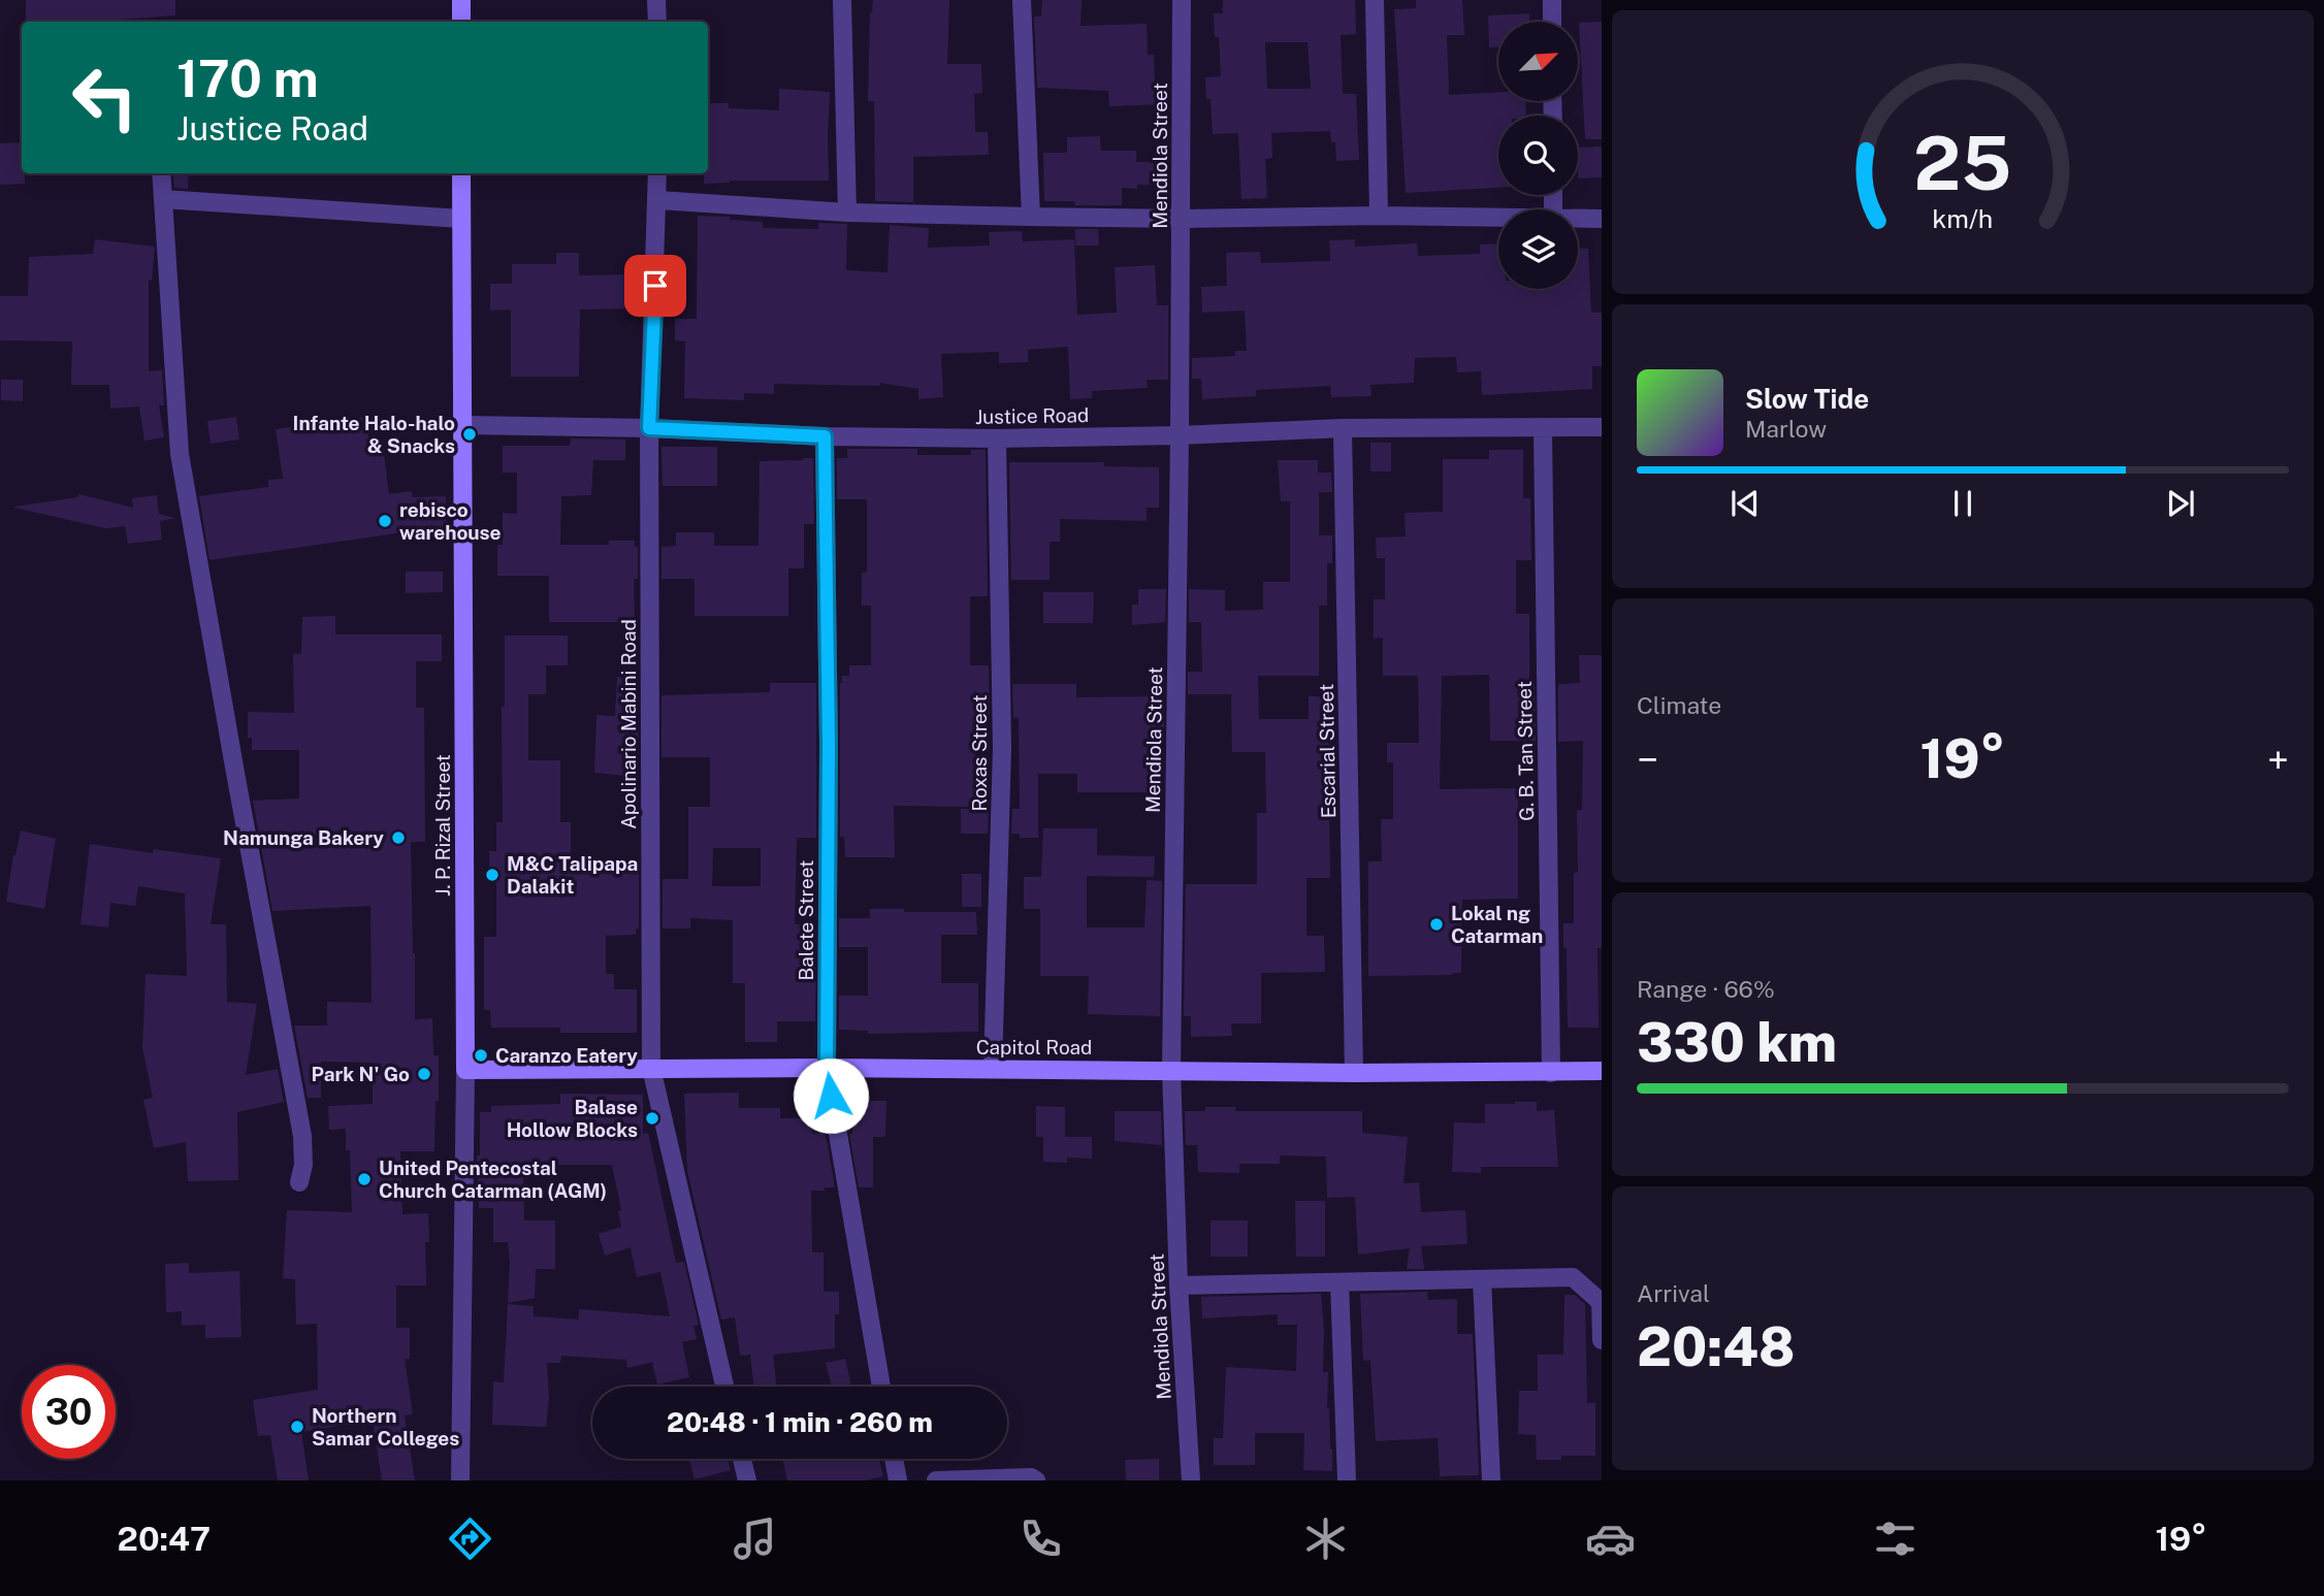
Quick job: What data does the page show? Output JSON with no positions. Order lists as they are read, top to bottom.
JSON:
{
  "streets": {
    "street": [
      "Mendiola Street",
      "Justice Road",
      "Apolinario Mabini Road",
      "Escarial Street",
      "G. B. Tan Street",
      "Roxas Street",
      "J. P. Rizal Street",
      "Balete Street",
      "Capitol Road"
    ]
  },
  "crossings": [
    ["Mendiola Street", "Justice Road"],
    ["Mendiola Street", "Capitol Road"],
    ["Justice Road", "Apolinario Mabini Road"],
    ["Justice Road", "Escarial Street"],
    ["Justice Road", "G. B. Tan Street"],
    ["Justice Road", "Roxas Street"],
    ["Justice Road", "J. P. Rizal Street"],
    ["Justice Road", "Balete Street"],
    ["Apolinario Mabini Road", "Capitol Road"],
    ["Escarial Street", "Capitol Road"],
    ["G. B. Tan Street", "Capitol Road"],
    ["Roxas Street", "Capitol Road"],
    ["J. P. Rizal Street", "Capitol Road"],
    ["Balete Street", "Capitol Road"]
  ],
  "places": [
    "Infante Halo-halo & Snacks",
    "rebisco warehouse",
    "Namunga Bakery",
    "M&C Talipapa Dalakit",
    "Lokal ng Catarman",
    "Caranzo Eatery",
    "Park N' Go",
    "Balase Hollow Blocks",
    "United Pentecostal Church Catarman (AGM)",
    "Northern Samar Colleges"
  ],
  "north": "top right",
  "page": {
    "turn": ["170 m", "Justice Road"],
    "song": ["Slow Tide", "Marlow"],
    "tile": [
      "Climate",
      ["Range · 66%", "330 km"],
      ["Arrival", "20:48"]
    ],
    "heat": ["−", "19°", "+"],
    "limit": "30",
    "trip": "20:48 · 1 min · 260 m",
    "tabs": ["20:47", "19°"],
    "gauge": ["25", "km/h"]
  }
}
